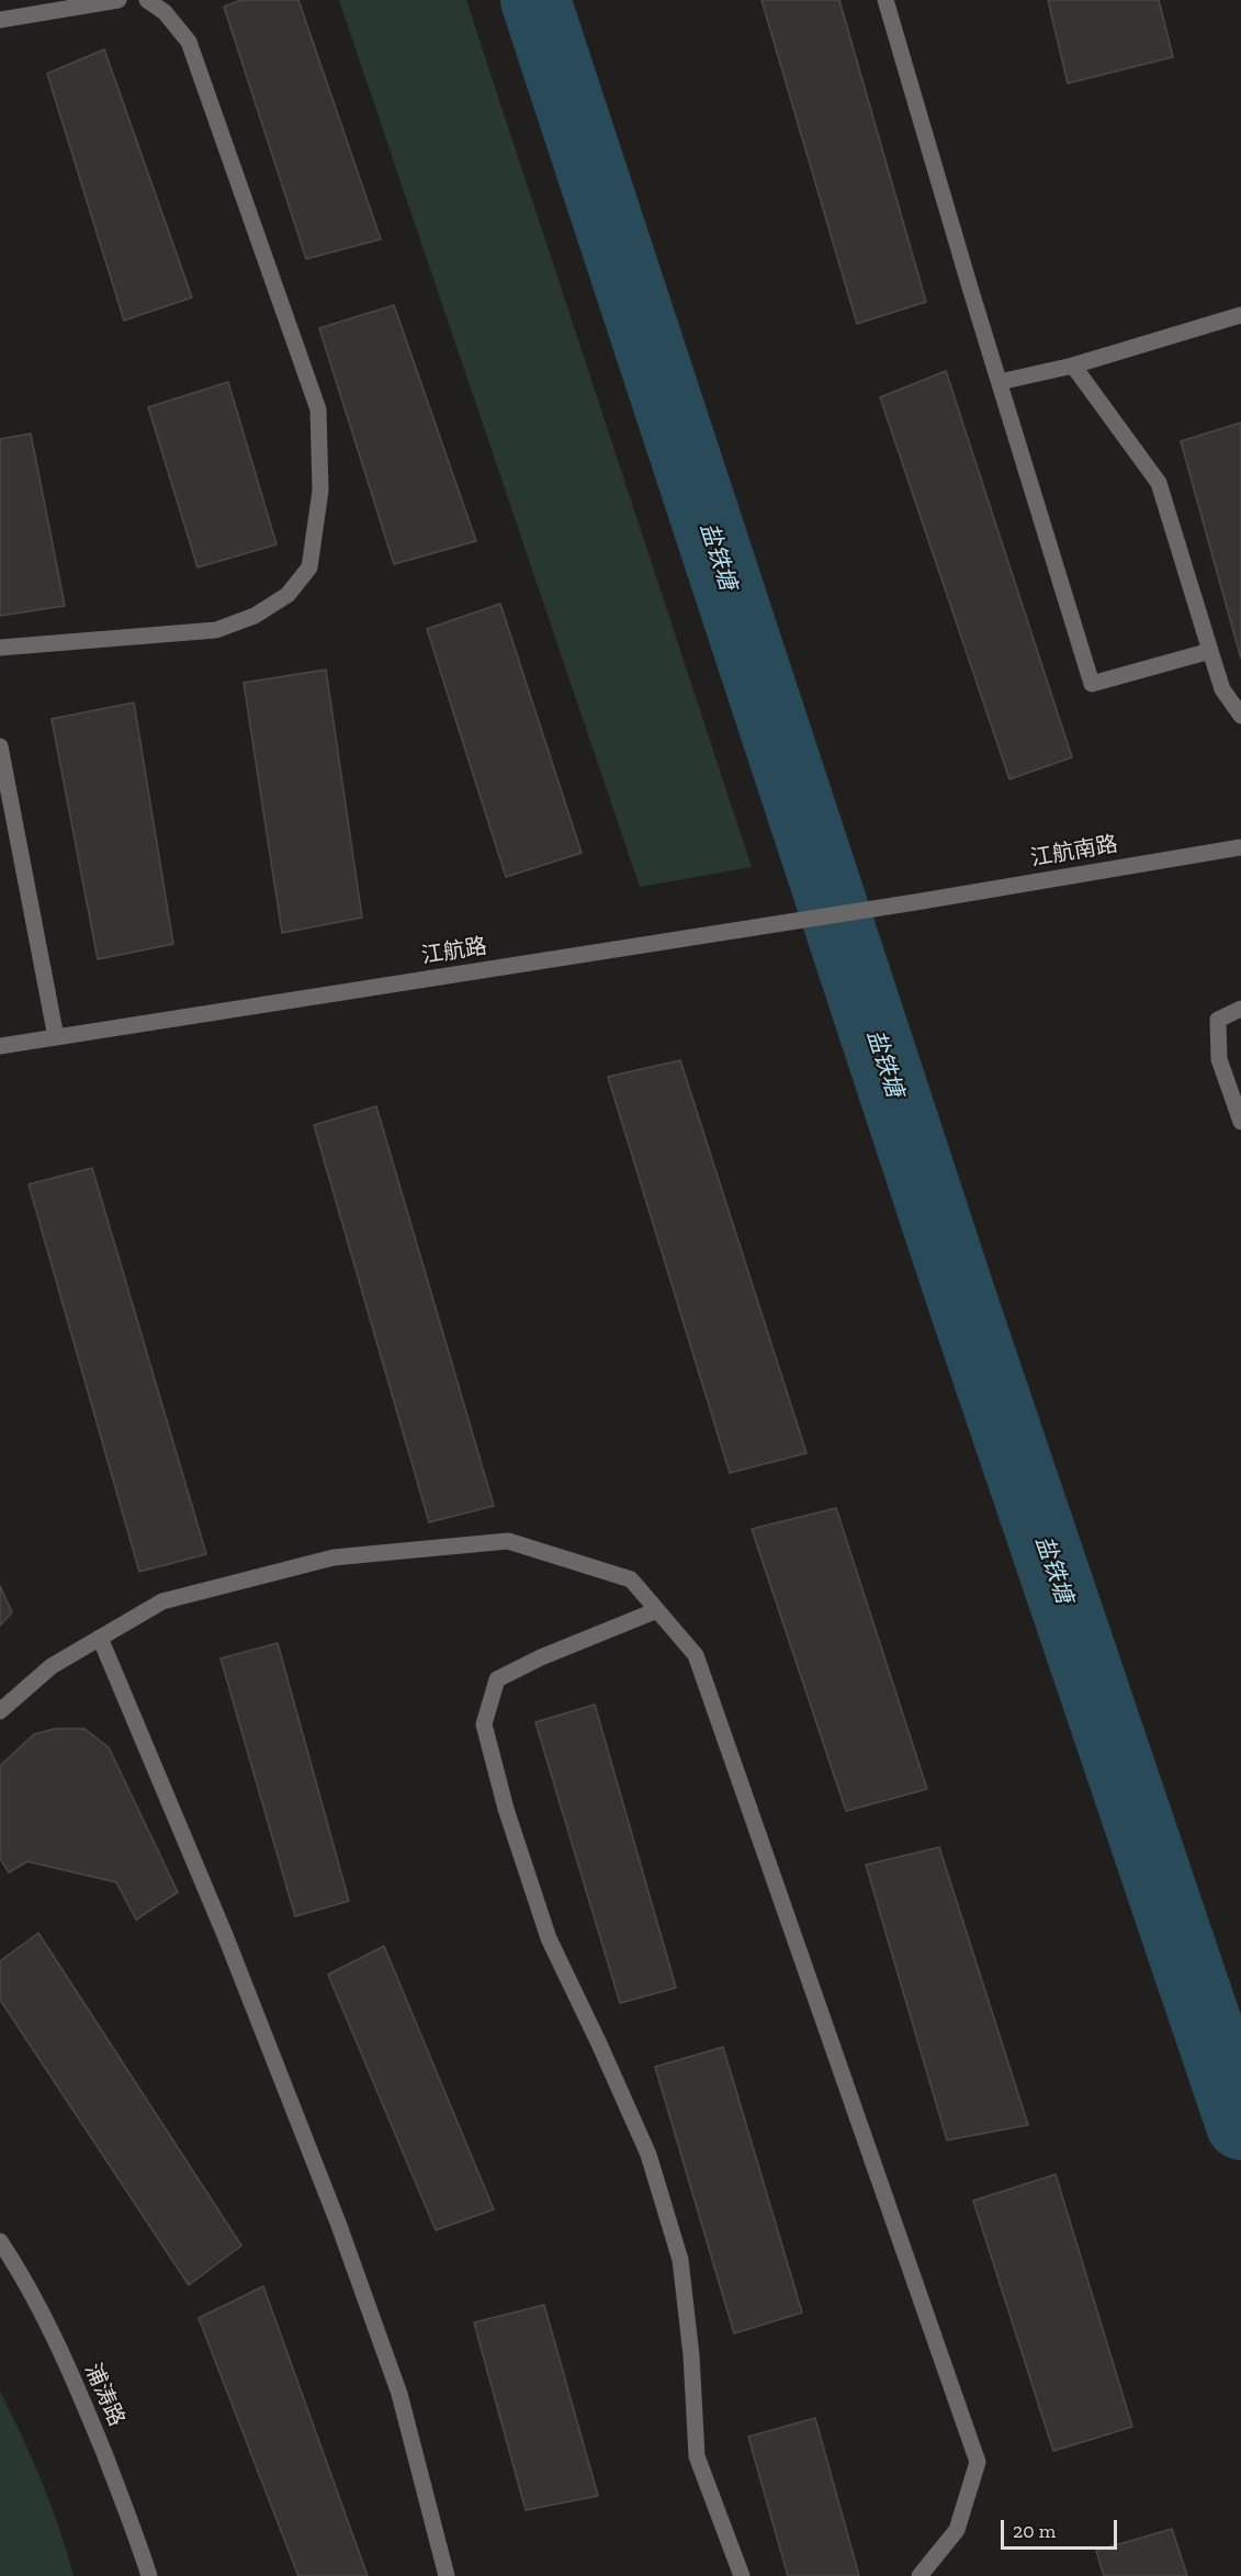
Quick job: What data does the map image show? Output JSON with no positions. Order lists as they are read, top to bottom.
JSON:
{
  "streets": {
    "street": ["江航南路", "江航路", "浦涛路"]
  },
  "crossings": [
    ["江航南路", "江航路"]
  ],
  "water": ["盐铁塘"],
  "scale_bar": "20 m"
}
